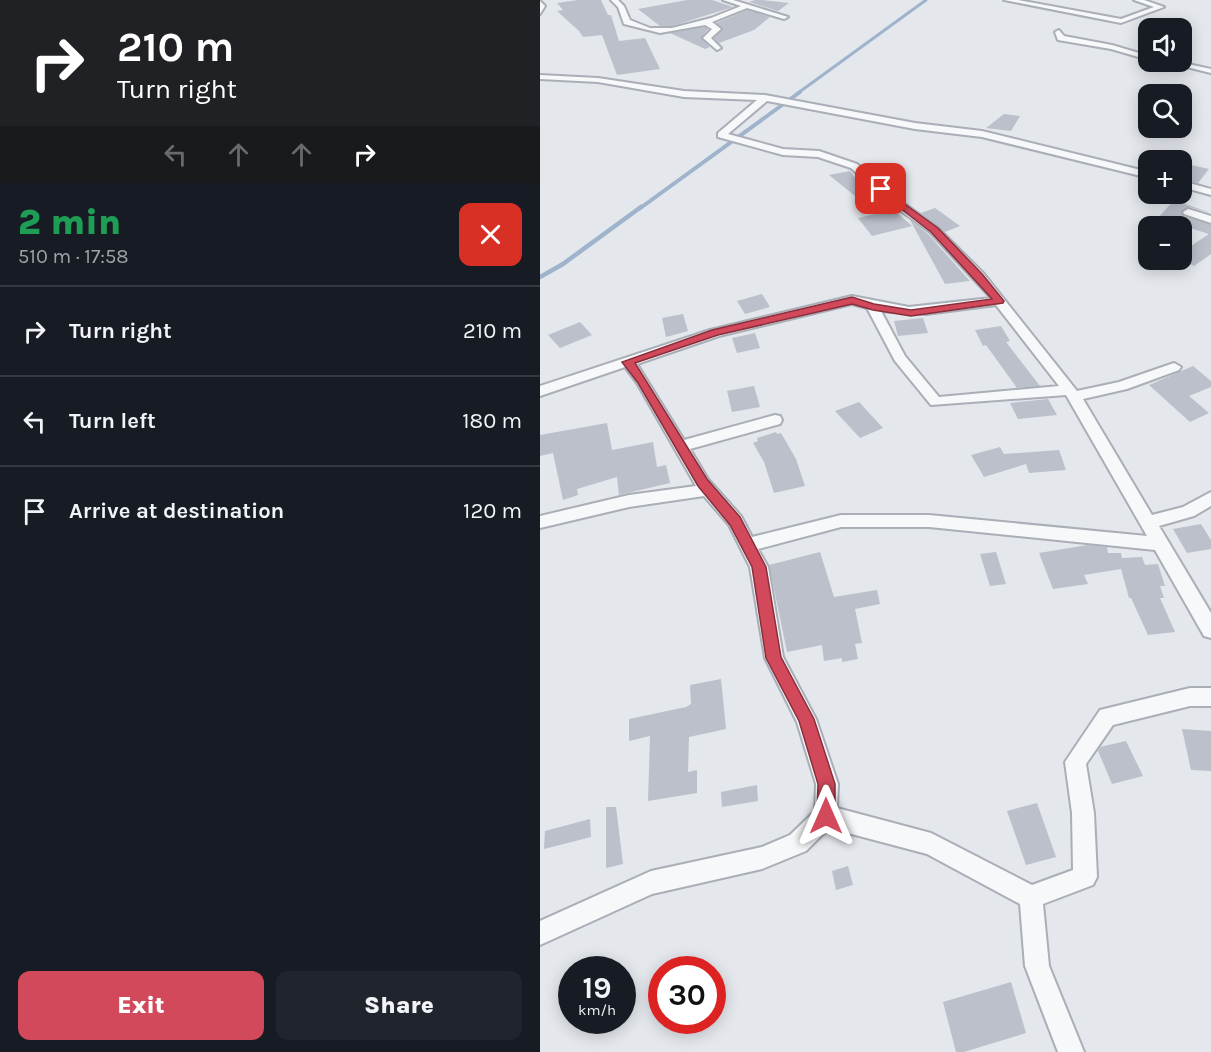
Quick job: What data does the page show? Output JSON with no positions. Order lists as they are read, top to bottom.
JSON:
{
  "page": {
    "turn": ["210 m", "Turn right"],
    "map_buttons": ["+", "−"],
    "heading": ["2 min", "510 m · 17:58"],
    "list": [
      {
        "name": "Turn right",
        "value": "210 m"
      },
      {
        "name": "Turn left",
        "value": "180 m"
      },
      {
        "name": "Arrive at destination",
        "value": "120 m"
      }
    ],
    "speed": "19 km/h",
    "limit": "30",
    "buttons": ["Exit", "Share"]
  }
}
